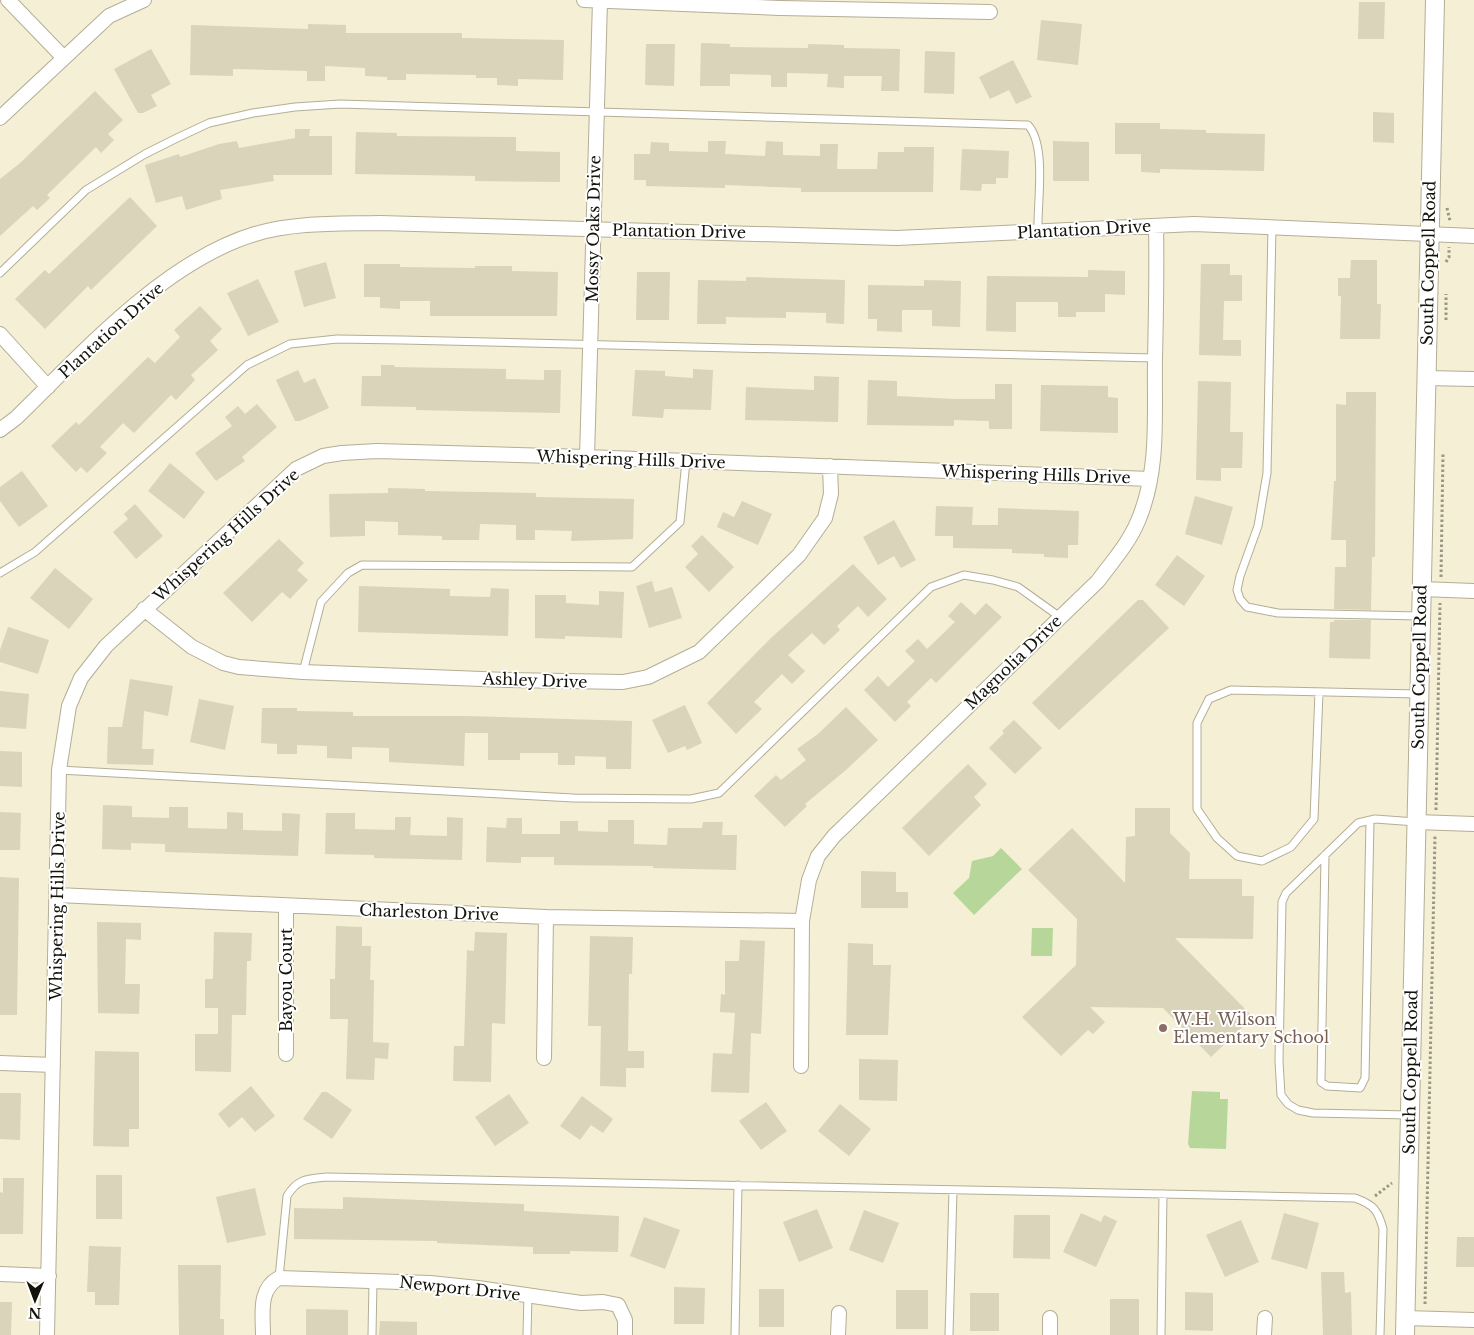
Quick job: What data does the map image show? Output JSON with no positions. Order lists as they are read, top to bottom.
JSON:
{
  "streets": {
    "street": [
      "Mossy Oaks Drive",
      "Plantation Drive",
      "South Coppell Road",
      "Whispering Hills Drive",
      "Magnolia Drive",
      "Ashley Drive",
      "Charleston Drive",
      "Bayou Court",
      "Newport Drive"
    ]
  },
  "crossings": [
    ["Mossy Oaks Drive", "Plantation Drive"],
    ["Mossy Oaks Drive", "Whispering Hills Drive"],
    ["Plantation Drive", "South Coppell Road"],
    ["Plantation Drive", "Magnolia Drive"],
    ["Whispering Hills Drive", "Magnolia Drive"],
    ["Whispering Hills Drive", "Ashley Drive"],
    ["Whispering Hills Drive", "Charleston Drive"],
    ["Magnolia Drive", "Charleston Drive"],
    ["Charleston Drive", "Bayou Court"]
  ],
  "places": ["W.H. Wilson Elementary School"],
  "north": "bottom"
}
